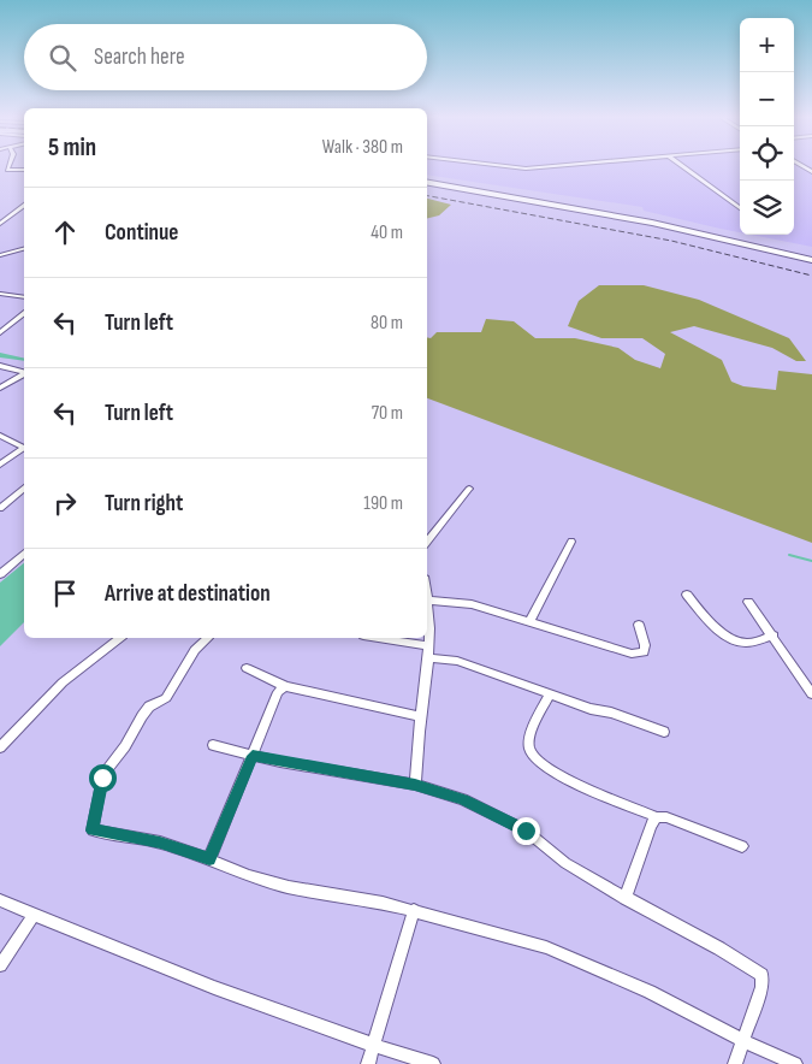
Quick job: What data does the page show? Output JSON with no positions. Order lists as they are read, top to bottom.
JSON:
{
  "page": {
    "map_buttons": ["+", "−"],
    "search": "Search here",
    "heading": ["5 min", "Walk · 380 m"],
    "list": [
      ["Continue", "40 m"],
      ["Turn left", "80 m"],
      ["Turn left", "70 m"],
      ["Turn right", "190 m"],
      "Arrive at destination"
    ]
  }
}
